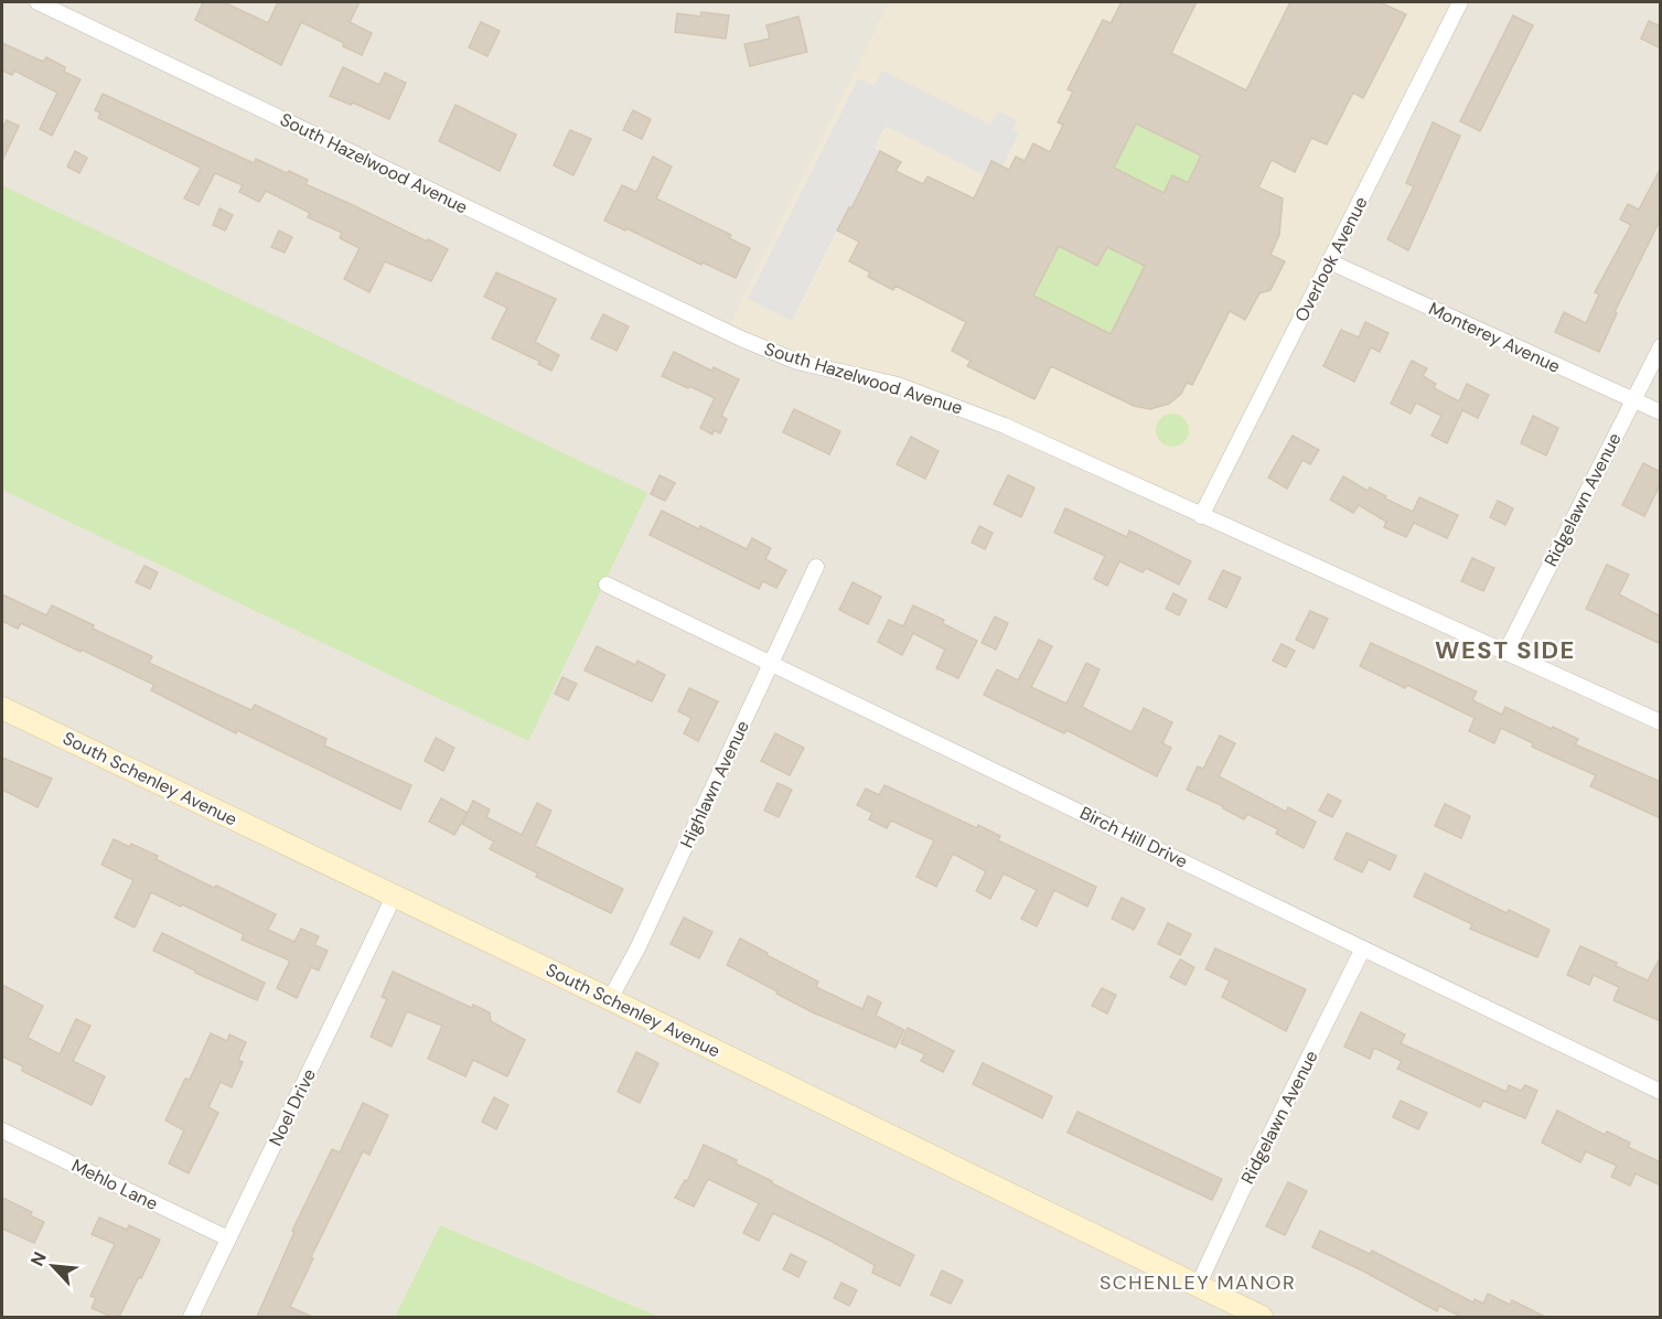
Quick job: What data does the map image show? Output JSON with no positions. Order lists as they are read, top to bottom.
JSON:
{
  "streets": {
    "street": [
      "South Hazelwood Avenue",
      "Overlook Avenue",
      "Monterey Avenue",
      "Ridgelawn Avenue",
      "South Schenley Avenue",
      "Highlawn Avenue",
      "Birch Hill Drive",
      "Noel Drive",
      "Mehlo Lane"
    ]
  },
  "crossings": [
    ["South Hazelwood Avenue", "Overlook Avenue"],
    ["South Hazelwood Avenue", "Ridgelawn Avenue"],
    ["Overlook Avenue", "Monterey Avenue"],
    ["Monterey Avenue", "Ridgelawn Avenue"],
    ["Ridgelawn Avenue", "South Schenley Avenue"],
    ["Ridgelawn Avenue", "Birch Hill Drive"],
    ["South Schenley Avenue", "Highlawn Avenue"],
    ["South Schenley Avenue", "Noel Drive"],
    ["Highlawn Avenue", "Birch Hill Drive"],
    ["Noel Drive", "Mehlo Lane"]
  ],
  "districts": ["WEST SIDE", "SCHENLEY MANOR"],
  "north": "top left"
}
